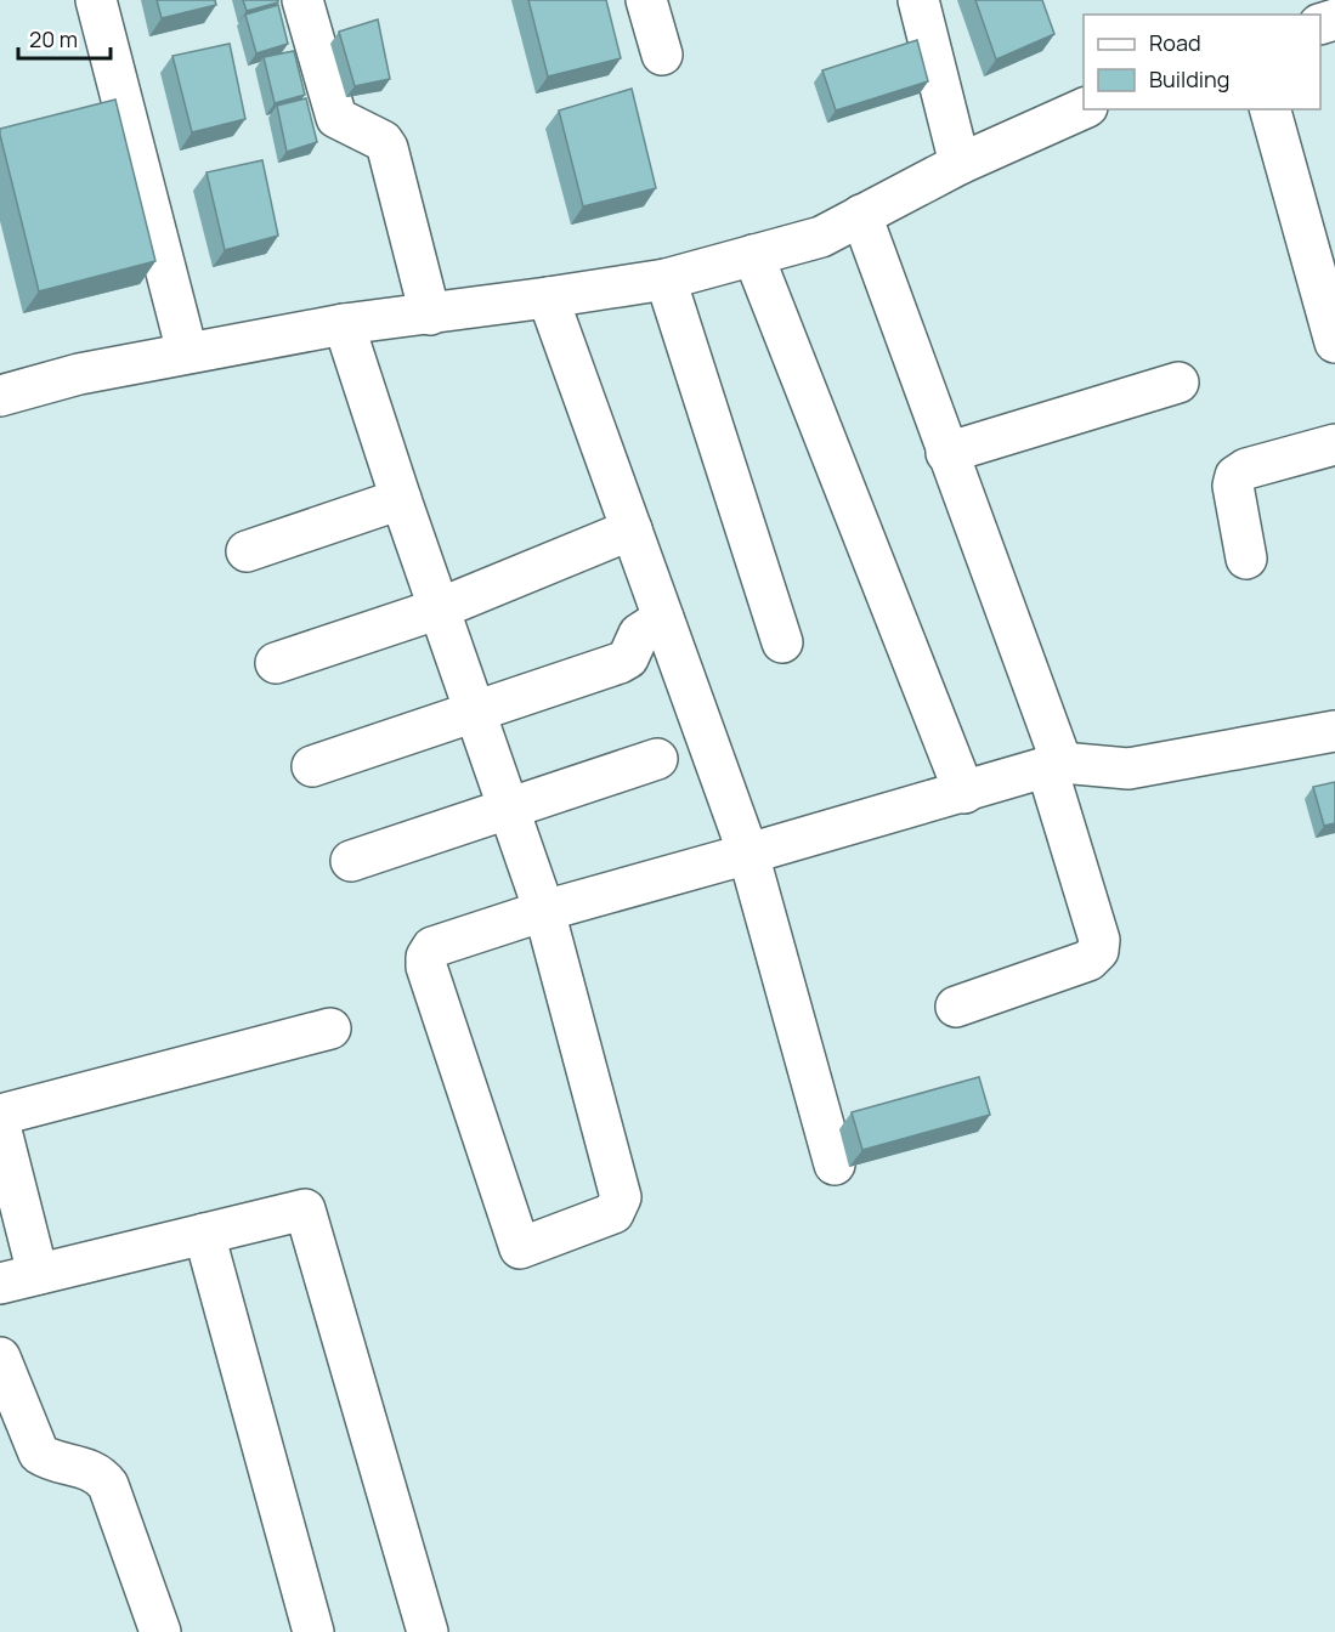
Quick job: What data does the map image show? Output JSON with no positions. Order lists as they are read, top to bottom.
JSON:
{
  "legend": ["Road", "Building"],
  "scale_bar": "20 m"
}
